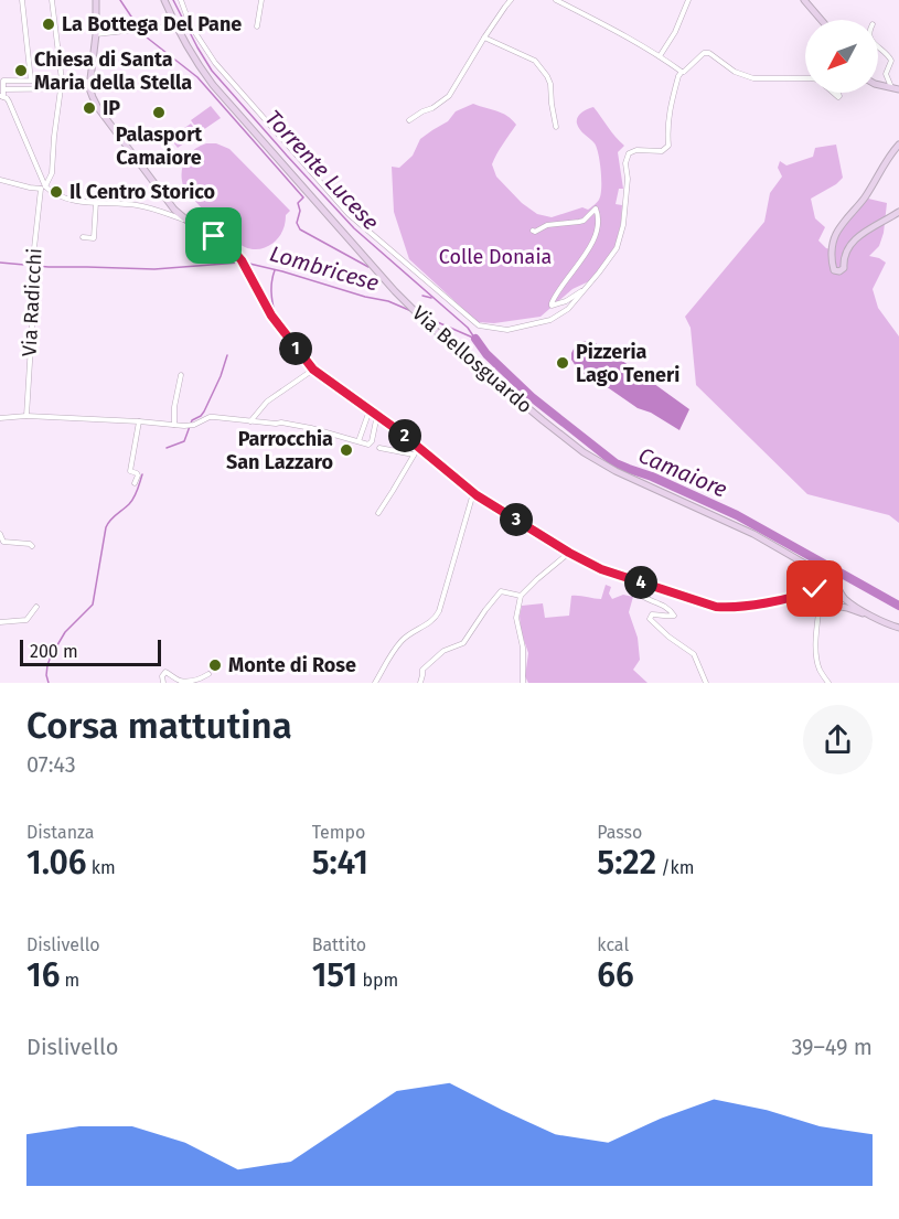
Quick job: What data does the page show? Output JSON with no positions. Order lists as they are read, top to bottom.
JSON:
{
  "streets": {
    "street": ["Via Radicchi", "Via Bellosguardo"]
  },
  "water": ["Torrente Lucese", "Lombricese", "Camaiore"],
  "parks": ["Colle Donaia"],
  "places": [
    "La Bottega Del Pane",
    "Chiesa di Santa Maria della Stella",
    "IP",
    "Palasport Camaiore",
    "Il Centro Storico",
    "Pizzeria Lago Teneri",
    "Parrocchia San Lazzaro",
    "Monte di Rose"
  ],
  "scale_bar": "200 m",
  "north": "bottom left",
  "page": {
    "pins": [
      "1",
      "2",
      "3",
      "4"
    ],
    "scale": "200 m",
    "heading": ["Corsa mattutina", "07:43"],
    "stats": [
      ["Distanza", "1.06 km"],
      ["Tempo", "5:41"],
      ["Passo", "5:22 /km"],
      ["Dislivello", "16 m"],
      ["Battito", "151 bpm"],
      ["kcal", "66"]
    ],
    "chart": ["Dislivello", "39–49 m"]
  }
}
